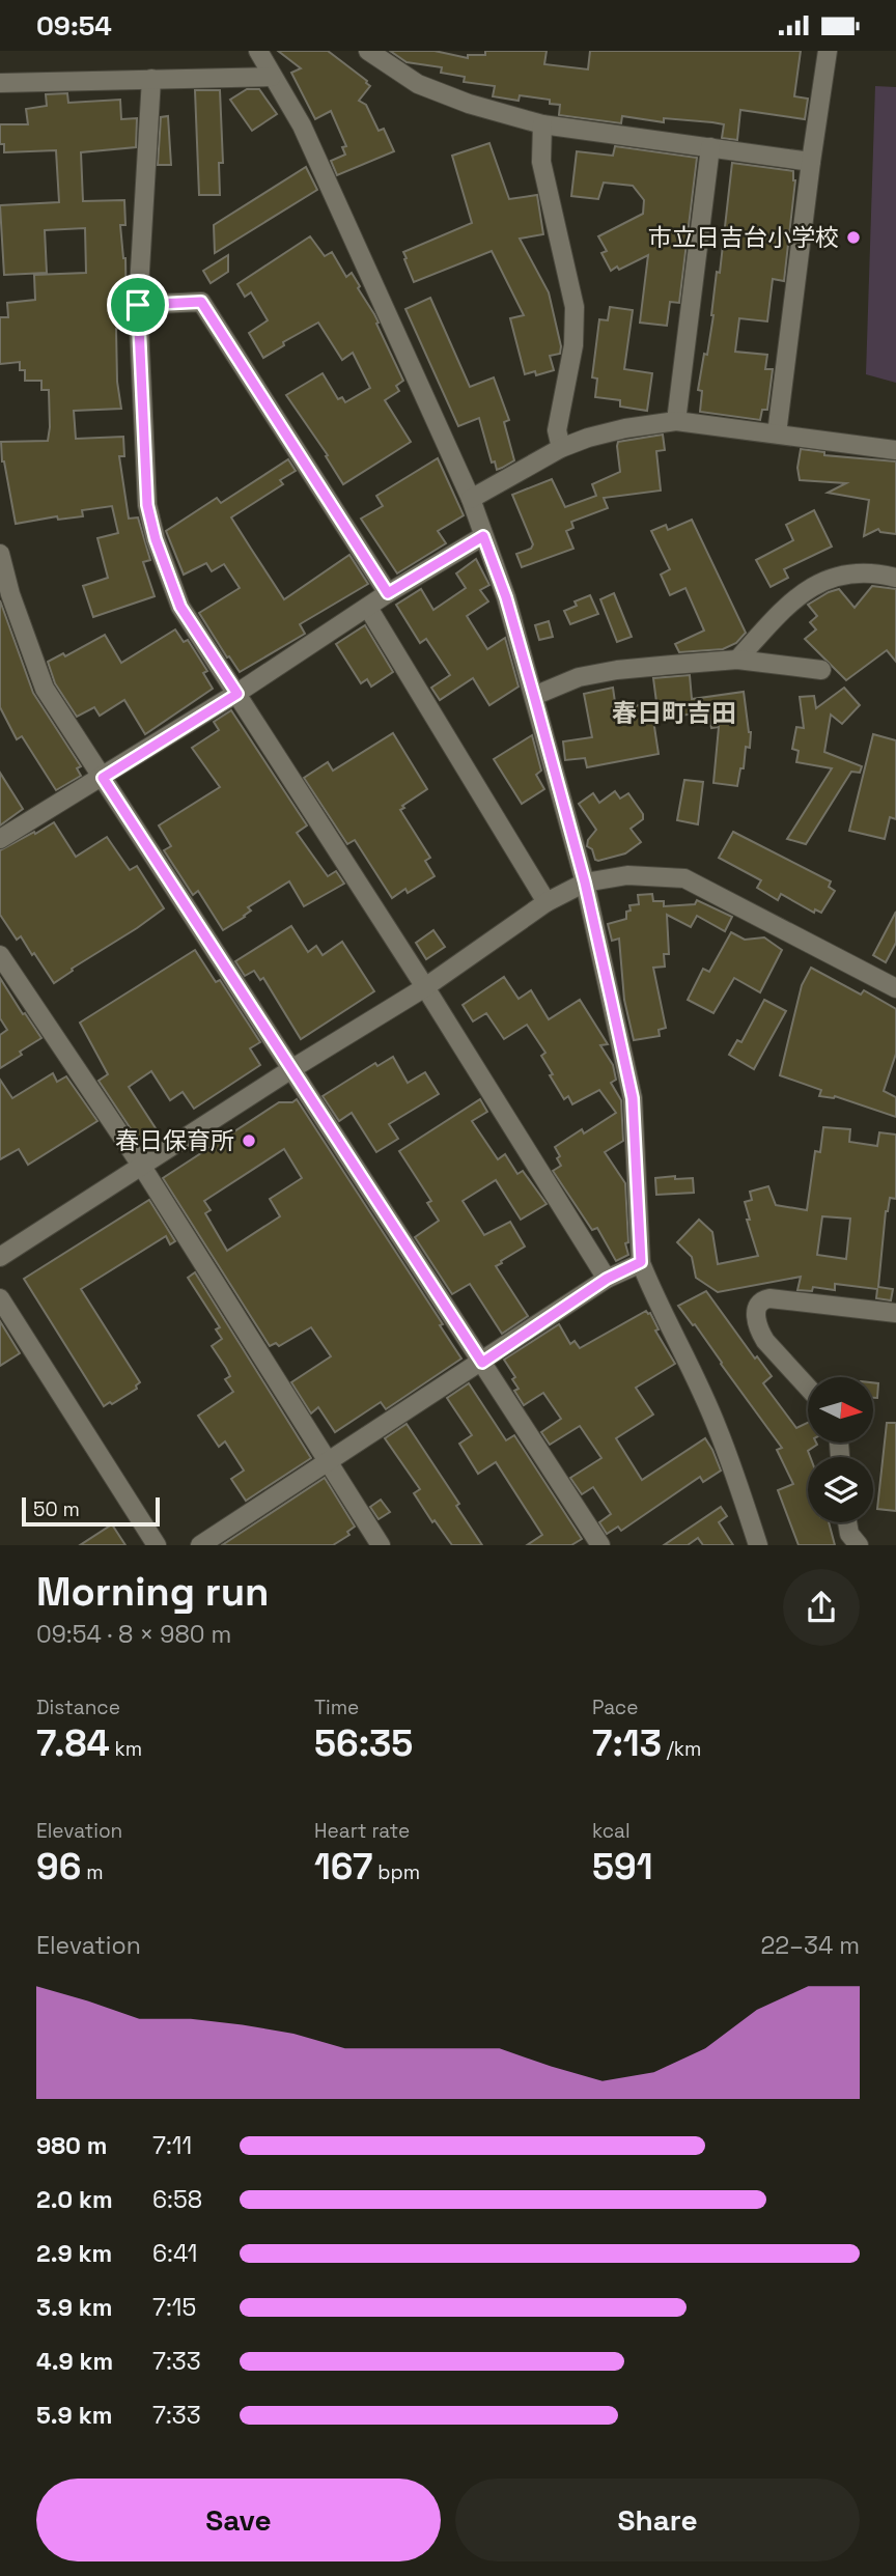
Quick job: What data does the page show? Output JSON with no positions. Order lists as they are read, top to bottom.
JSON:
{
  "districts": ["春日町吉田"],
  "places": ["市立日吉台小学校", "春日保育所"],
  "scale_bar": "50 m",
  "north": "right",
  "page": {
    "status": "09:54",
    "scale": "50 m",
    "heading": ["Morning run", "09:54 · 8 × 980 m"],
    "stats": [
      ["Distance", "7.84 km"],
      ["Time", "56:35"],
      ["Pace", "7:13 /km"],
      ["Elevation", "96 m"],
      ["Heart rate", "167 bpm"],
      ["kcal", "591"]
    ],
    "chart": ["Elevation", "22–34 m"],
    "list": [
      {
        "name": "980 m",
        "note": "7:11"
      },
      {
        "name": "2.0 km",
        "note": "6:58"
      },
      {
        "name": "2.9 km",
        "note": "6:41"
      },
      {
        "name": "3.9 km",
        "note": "7:15"
      },
      {
        "name": "4.9 km",
        "note": "7:33"
      },
      {
        "name": "5.9 km",
        "note": "7:33"
      }
    ],
    "buttons": ["Save", "Share"]
  }
}
